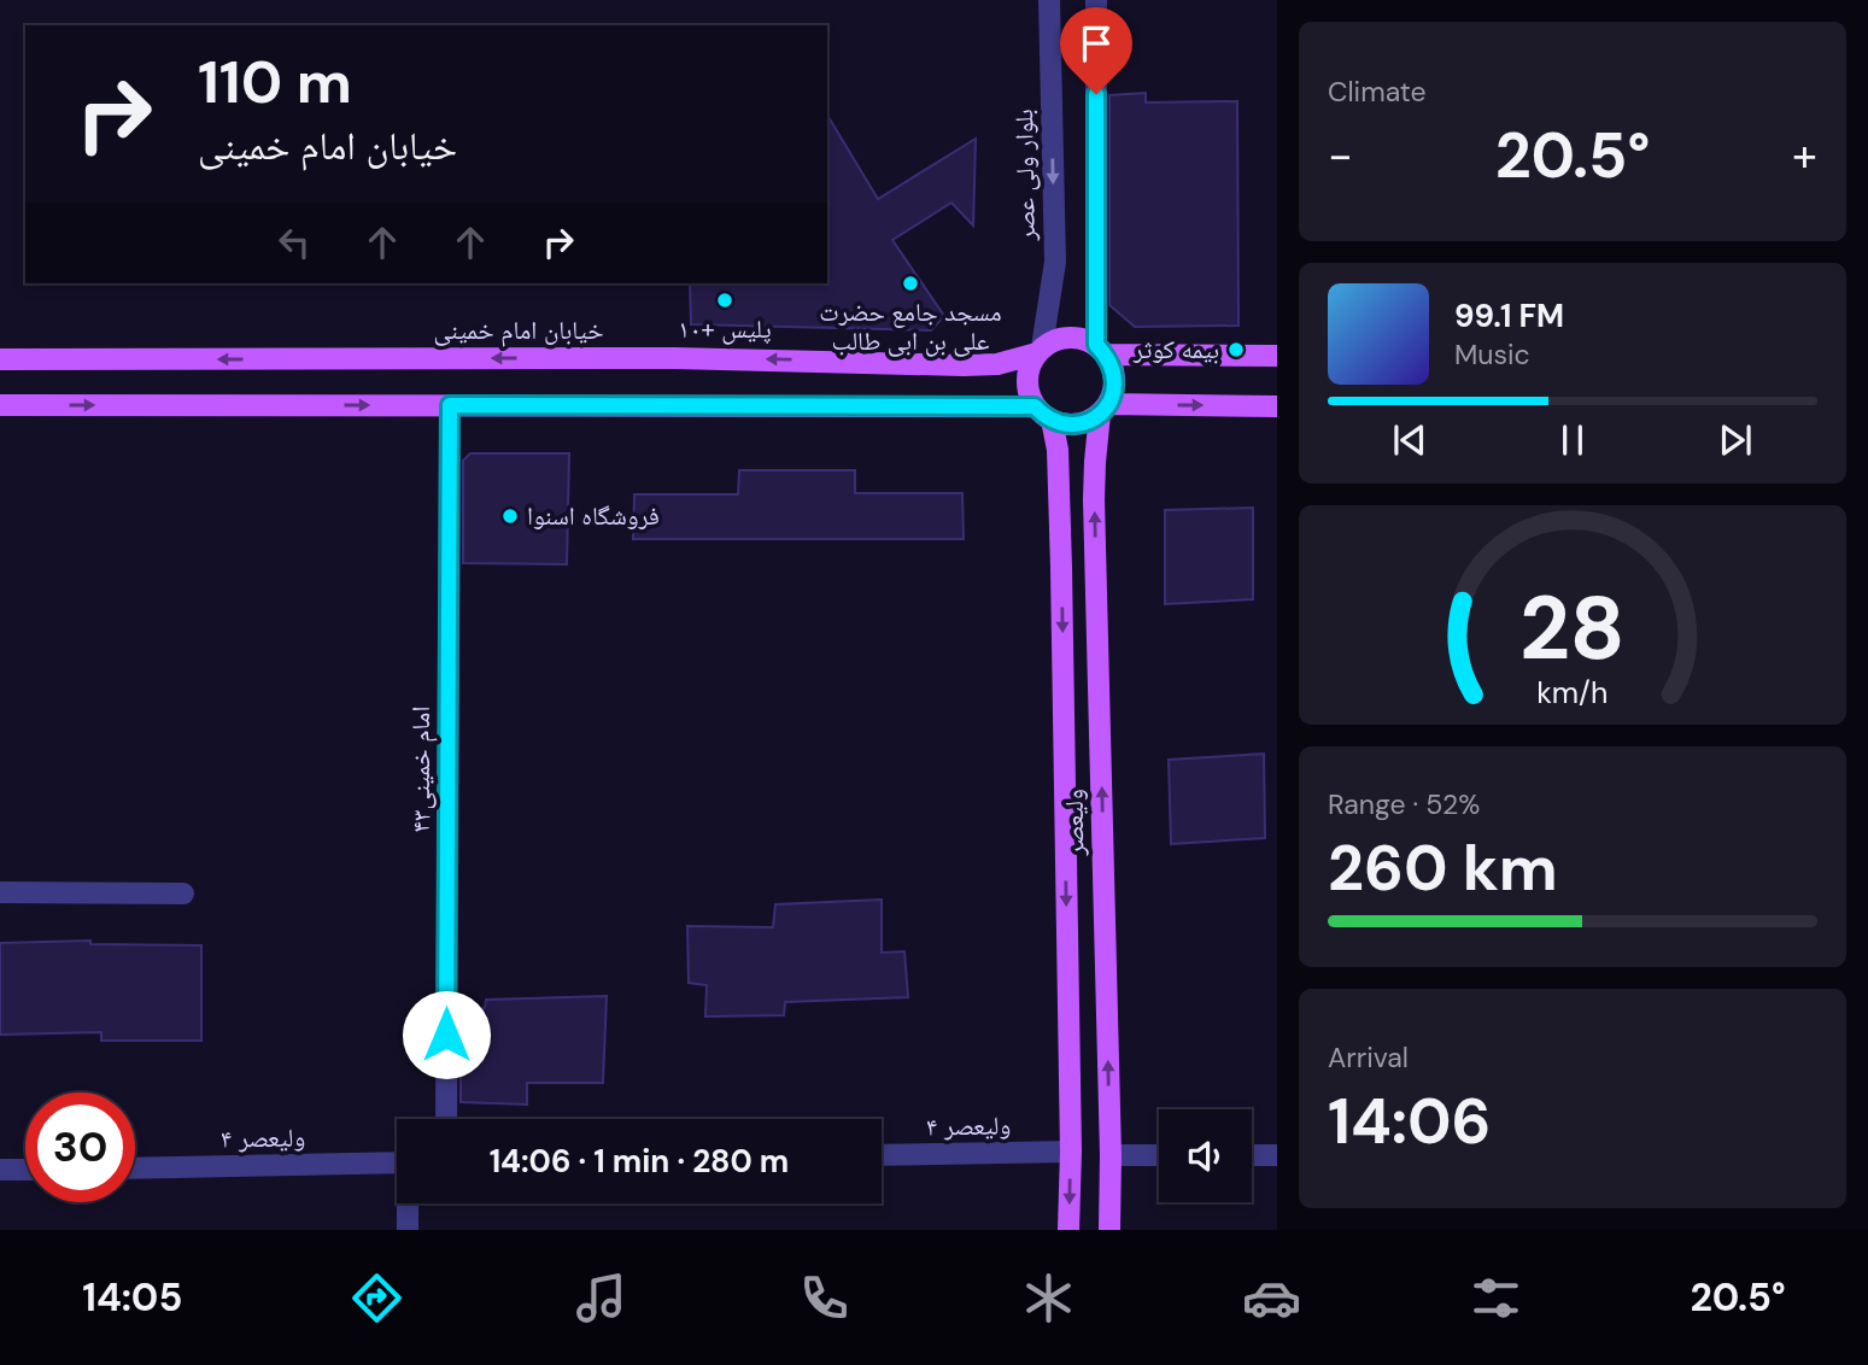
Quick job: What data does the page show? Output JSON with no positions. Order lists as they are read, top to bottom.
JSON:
{
  "streets": {
    "main road": ["خیابان امام خمینی", "ولیعصر"],
    "street": ["بلوار ولی عصر", "امام خمینی۴۳", "ولیعصر ۴"]
  },
  "crossings": [
    ["بلوار ولی عصر", "خیابان امام خمینی"],
    ["بلوار ولی عصر", "ولیعصر"],
    ["خیابان امام خمینی", "ولیعصر"],
    ["ولیعصر", "ولیعصر ۴"]
  ],
  "places": [
    "مسجد جامع حضرت علی بن ابی طالب",
    "پلیس +۱۰",
    "بیمه کوثر",
    "فروشگاه اسنوا"
  ],
  "page": {
    "tile": [
      "Climate",
      ["Range · 52%", "260 km"],
      ["Arrival", "14:06"]
    ],
    "turn": ["110 m", "خیابان امام خمینی"],
    "heat": ["−", "20.5°", "+"],
    "song": ["99.1 FM", "Music"],
    "limit": "30",
    "trip": "14:06 · 1 min · 280 m",
    "tabs": ["14:05", "20.5°"],
    "gauge": ["28", "km/h"]
  }
}
